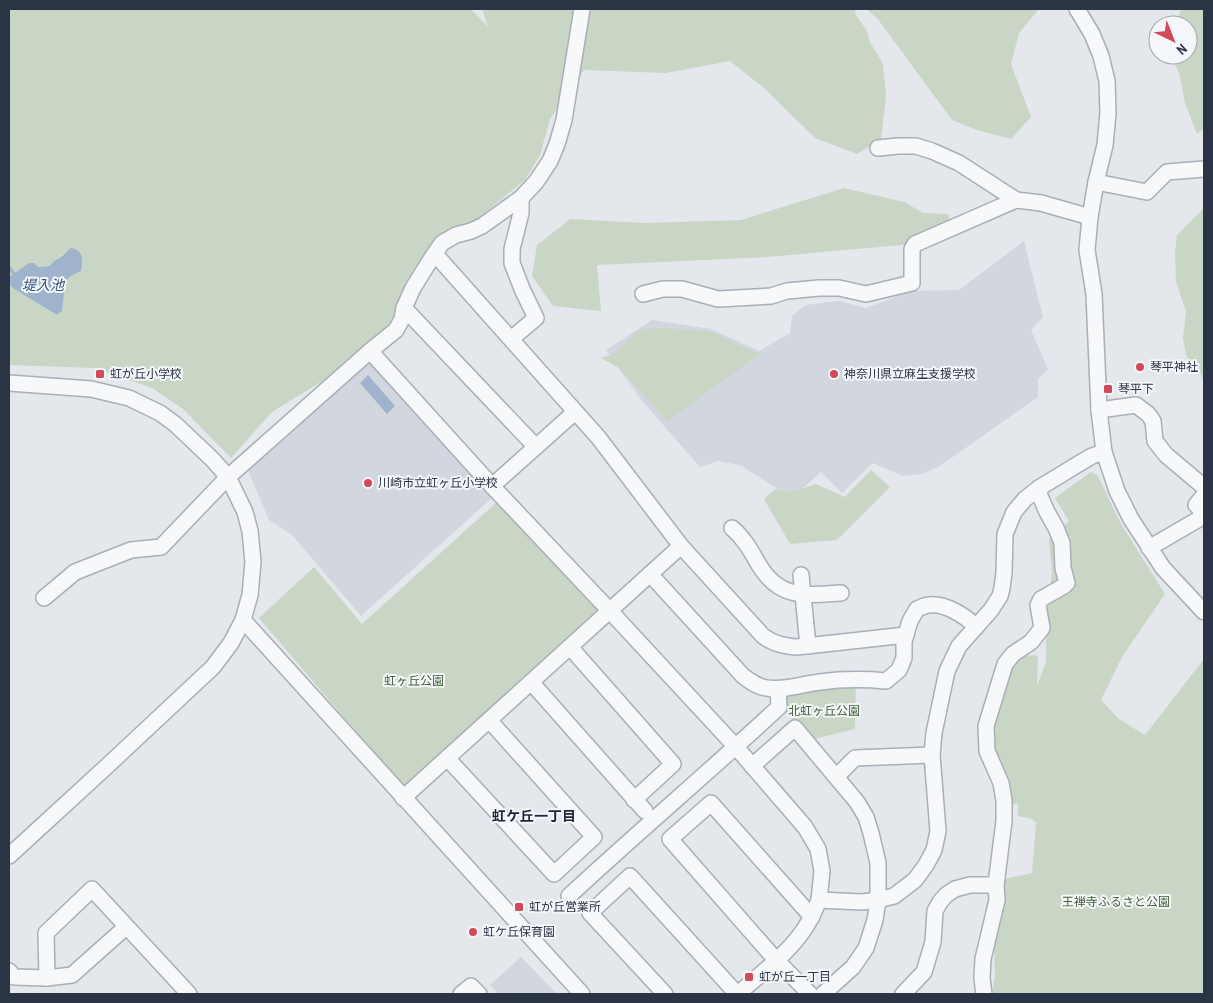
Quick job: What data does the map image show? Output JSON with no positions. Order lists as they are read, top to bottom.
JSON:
{
  "districts": ["虹ケ丘一丁目"],
  "water": ["堤入池"],
  "parks": ["虹ヶ丘公園", "北虹ヶ丘公園", "王禅寺ふるさと公園"],
  "places": {
    "other": [
      "琴平神社",
      "神奈川県立麻生支援学校",
      "川崎市立虹ヶ丘小学校",
      "虹ケ丘保育園"
    ],
    "transit": [
      "虹が丘小学校",
      "琴平下",
      "虹が丘営業所",
      "虹が丘一丁目"
    ]
  },
  "north": "bottom right"
}
